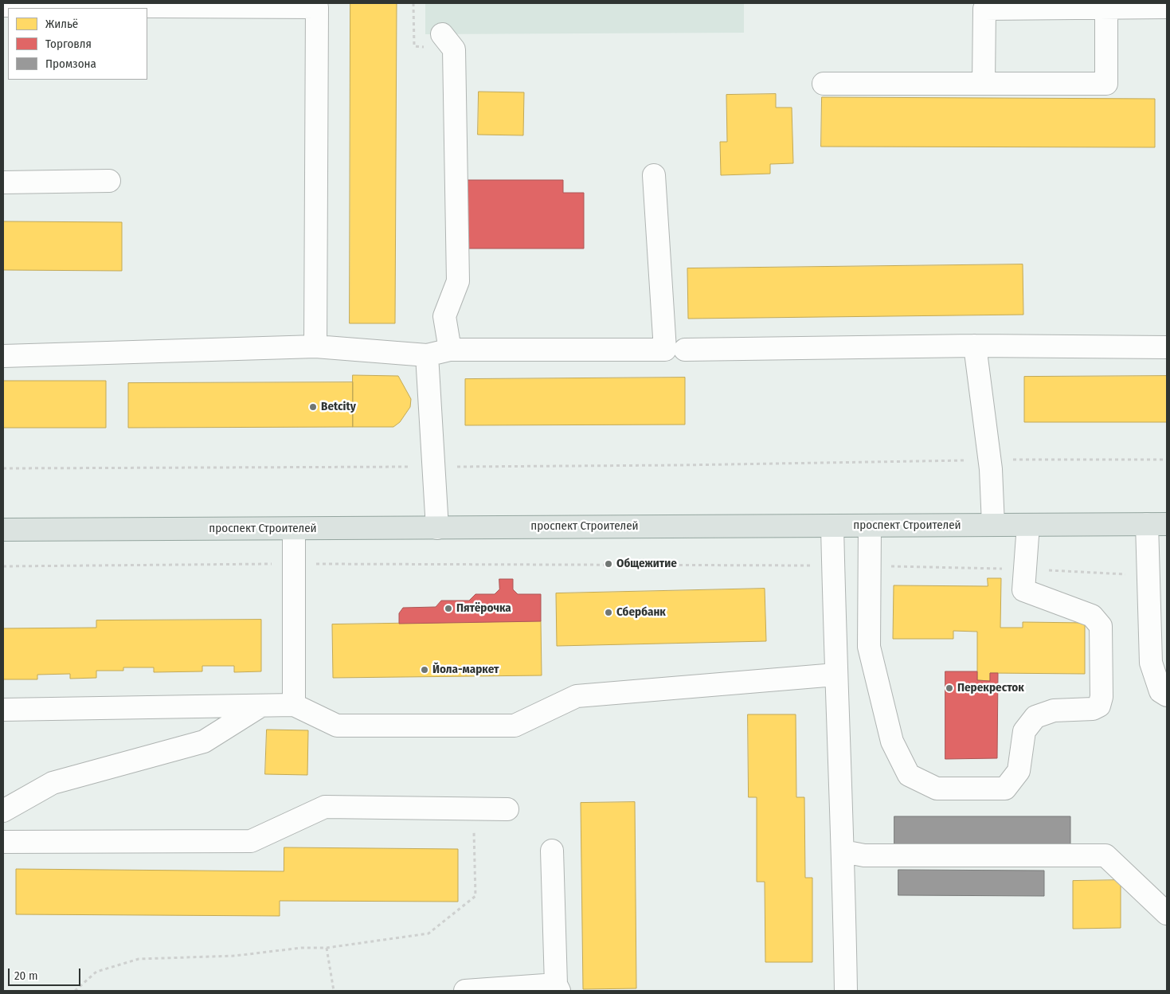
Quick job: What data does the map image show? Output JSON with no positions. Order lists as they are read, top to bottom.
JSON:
{
  "streets": {
    "main road": ["проспект Строителей"]
  },
  "places": [
    "Betcity",
    "Общежитие",
    "Пятёрочка",
    "Сбербанк",
    "Йола-маркет",
    "Перекресток"
  ],
  "legend": ["Жильё", "Торговля", "Промзона"],
  "scale_bar": "20 m"
}
